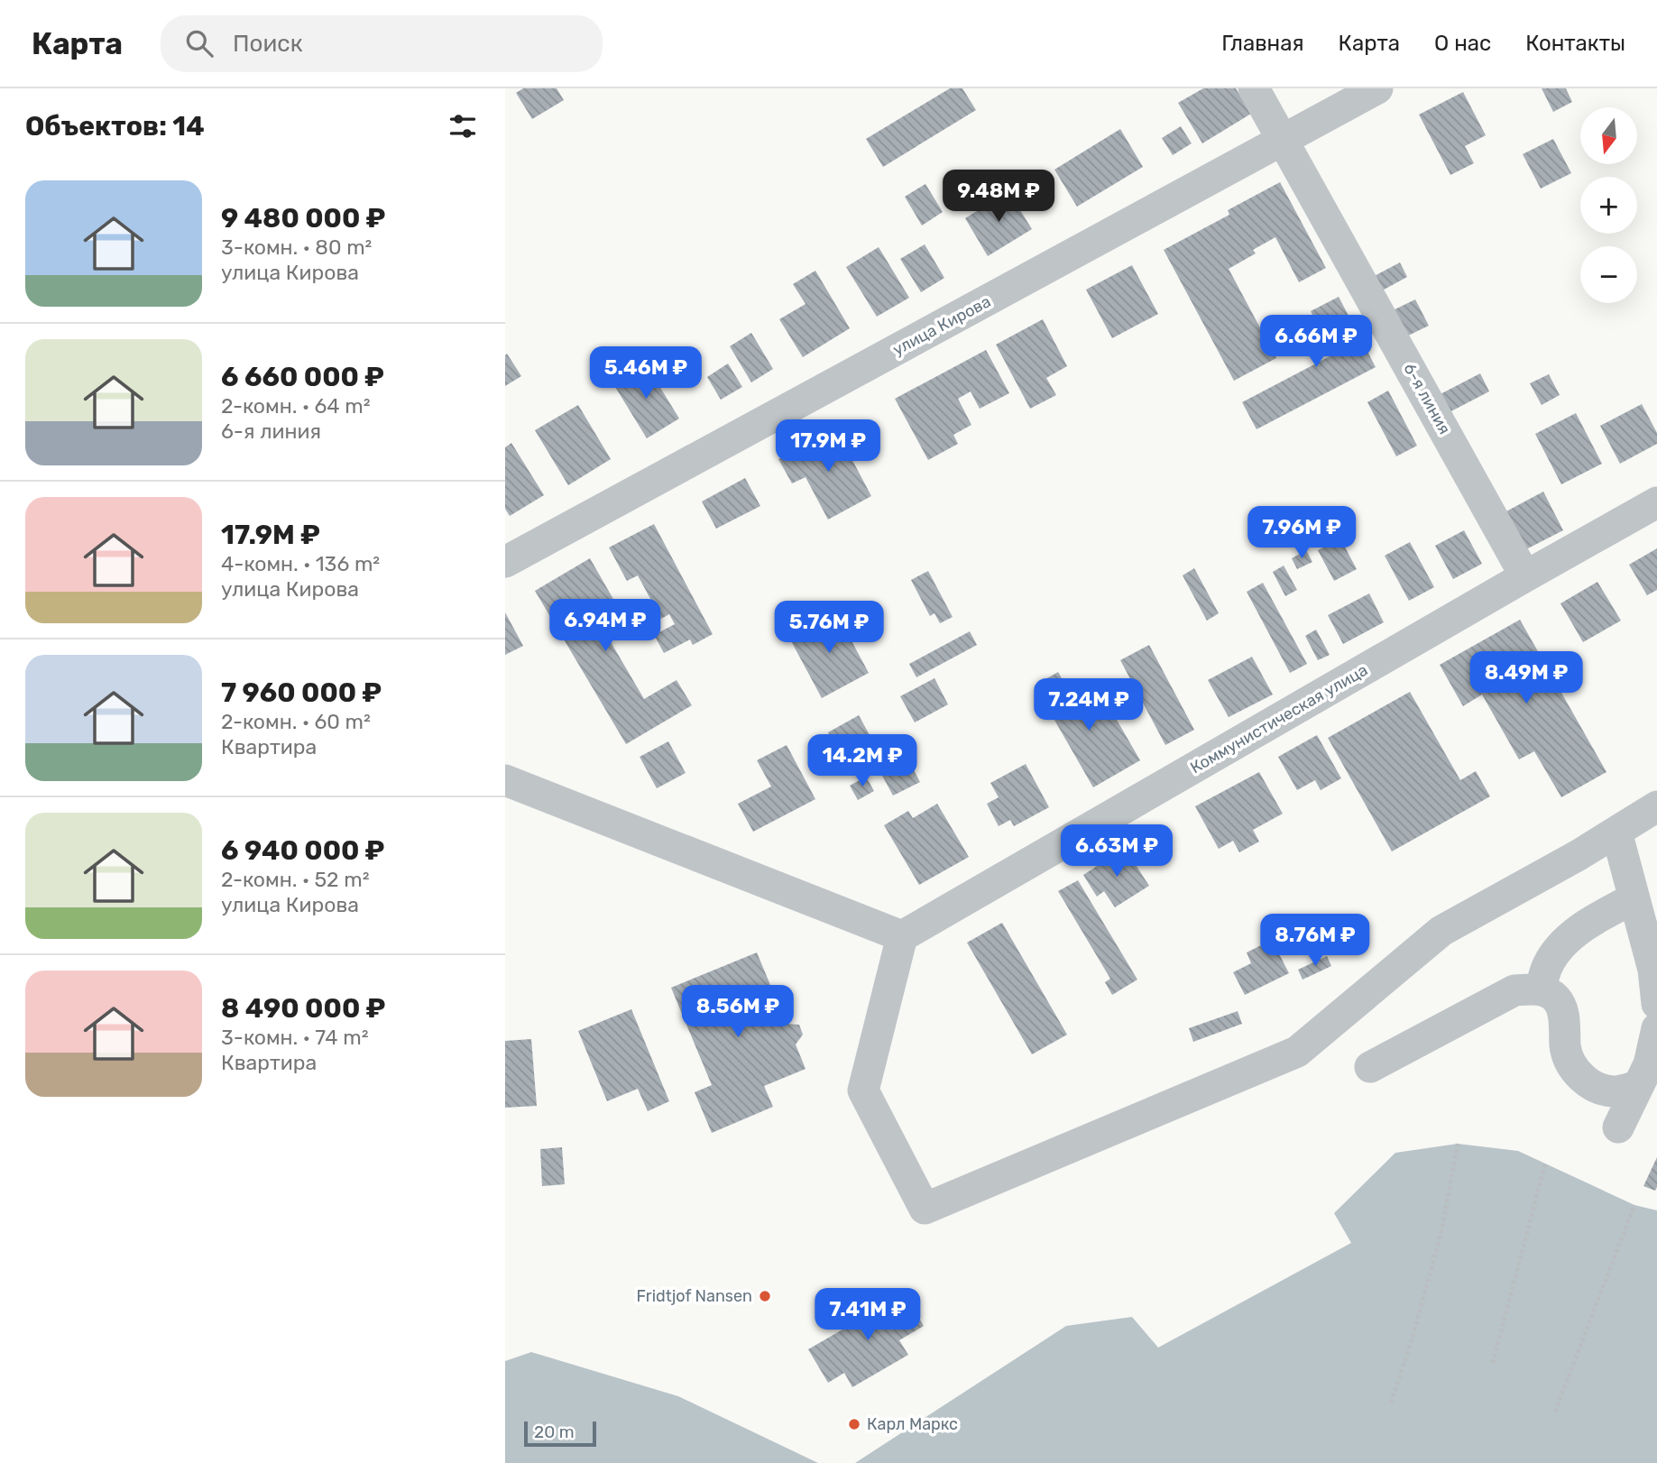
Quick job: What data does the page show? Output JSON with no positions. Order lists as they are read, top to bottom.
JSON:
{
  "streets": {
    "street": ["улица Кирова", "6-я линия", "Коммунистическая улица"]
  },
  "crossings": [
    ["улица Кирова", "6-я линия"],
    ["6-я линия", "Коммунистическая улица"]
  ],
  "places": ["Fridtjof Nansen", "Карл Маркс"],
  "scale_bar": "20 m",
  "north": "bottom",
  "page": {
    "header": "Карта",
    "search": "Поиск",
    "nav": [
      "Главная",
      "Карта",
      "О нас",
      "Контакты"
    ],
    "heading": "Объектов: 14",
    "map_buttons": ["+", "−"],
    "list": [
      {
        "name": "9 480 000 ₽",
        "note": "3-комн. · 80 m² · улица Кирова"
      },
      {
        "name": "6 660 000 ₽",
        "note": "2-комн. · 64 m² · 6-я линия"
      },
      {
        "name": "17.9M ₽",
        "note": "4-комн. · 136 m² · улица Кирова"
      },
      {
        "name": "7 960 000 ₽",
        "note": "2-комн. · 60 m² · Квартира"
      },
      {
        "name": "6 940 000 ₽",
        "note": "2-комн. · 52 m² · улица Кирова"
      },
      {
        "name": "8 490 000 ₽",
        "note": "3-комн. · 74 m² · Квартира"
      }
    ],
    "price": [
      "9.48M ₽",
      "6.66M ₽",
      "5.46M ₽",
      "17.9M ₽",
      "7.96M ₽",
      "6.94M ₽",
      "5.76M ₽",
      "8.49M ₽",
      "7.24M ₽",
      "14.2M ₽",
      "6.63M ₽",
      "8.76M ₽",
      "8.56M ₽",
      "7.41M ₽"
    ],
    "scale": "20 m"
  }
}
